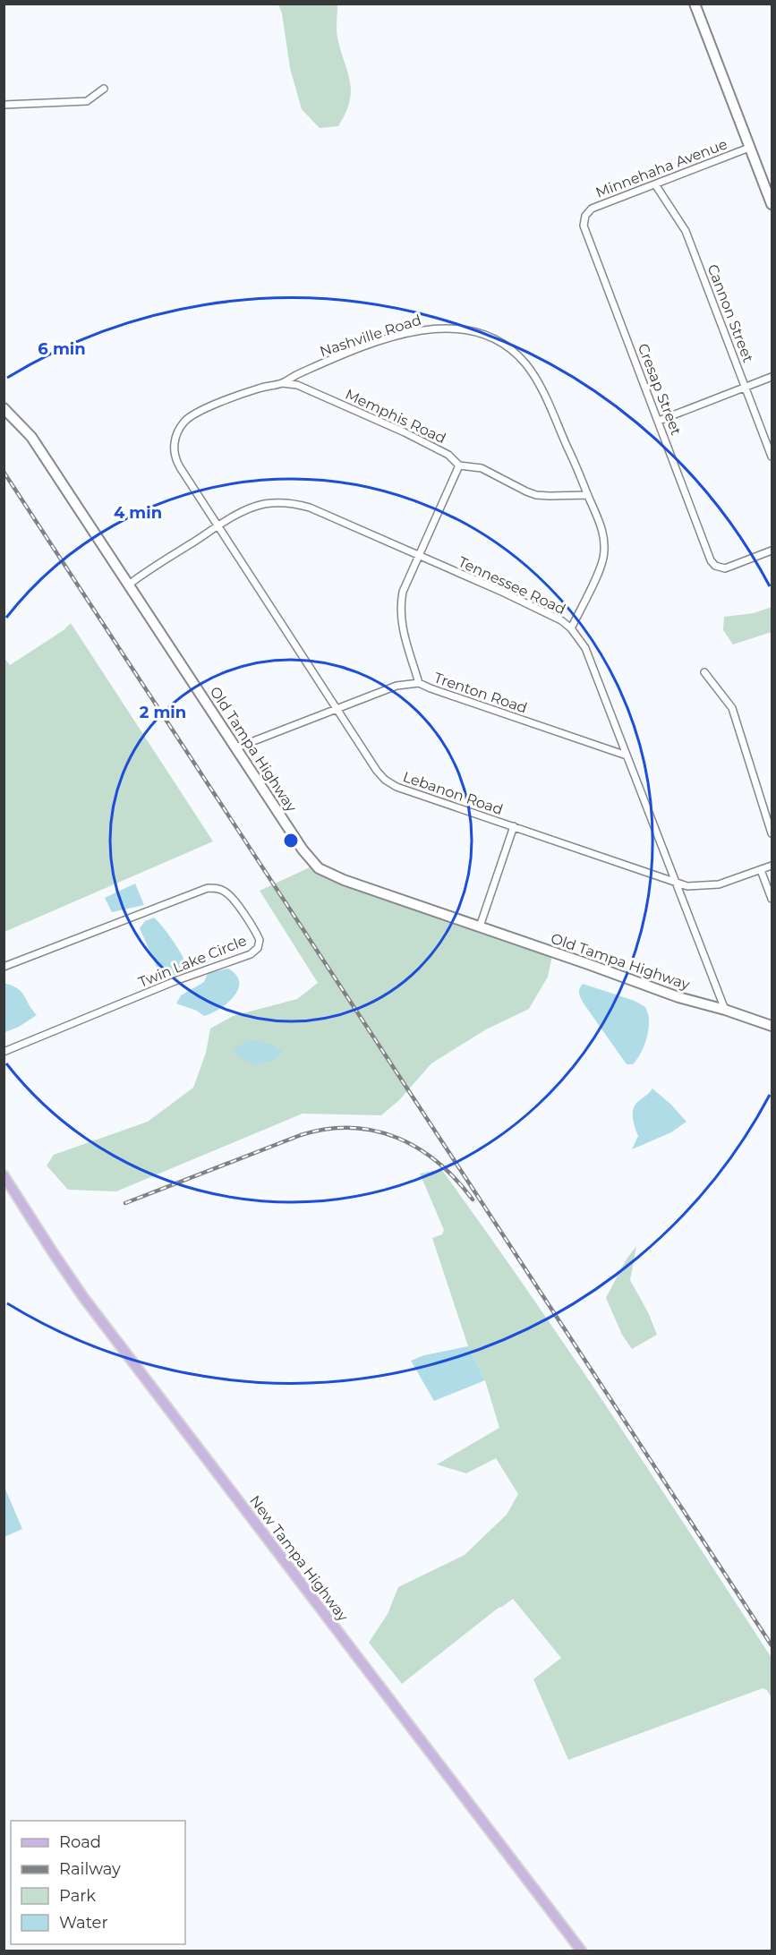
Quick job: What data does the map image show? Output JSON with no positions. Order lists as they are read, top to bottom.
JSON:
{
  "streets": {
    "main road": ["Old Tampa Highway", "New Tampa Highway"],
    "street": [
      "Minnehaha Avenue",
      "Cannon Street",
      "Nashville Road",
      "Cresap Street",
      "Memphis Road",
      "Tennessee Road",
      "Trenton Road",
      "Lebanon Road",
      "Twin Lake Circle"
    ]
  },
  "crossings": [
    ["Minnehaha Avenue", "Cannon Street"],
    ["Minnehaha Avenue", "Cresap Street"],
    ["Nashville Road", "Memphis Road"],
    ["Nashville Road", "Tennessee Road"],
    ["Nashville Road", "Lebanon Road"],
    ["Tennessee Road", "Trenton Road"],
    ["Tennessee Road", "Old Tampa Highway"],
    ["Tennessee Road", "Lebanon Road"],
    ["Trenton Road", "Old Tampa Highway"],
    ["Trenton Road", "Lebanon Road"]
  ],
  "legend": [
    "Road",
    "Railway",
    "Park",
    "Water"
  ],
  "rings": ["6 min", "4 min", "2 min"]
}
